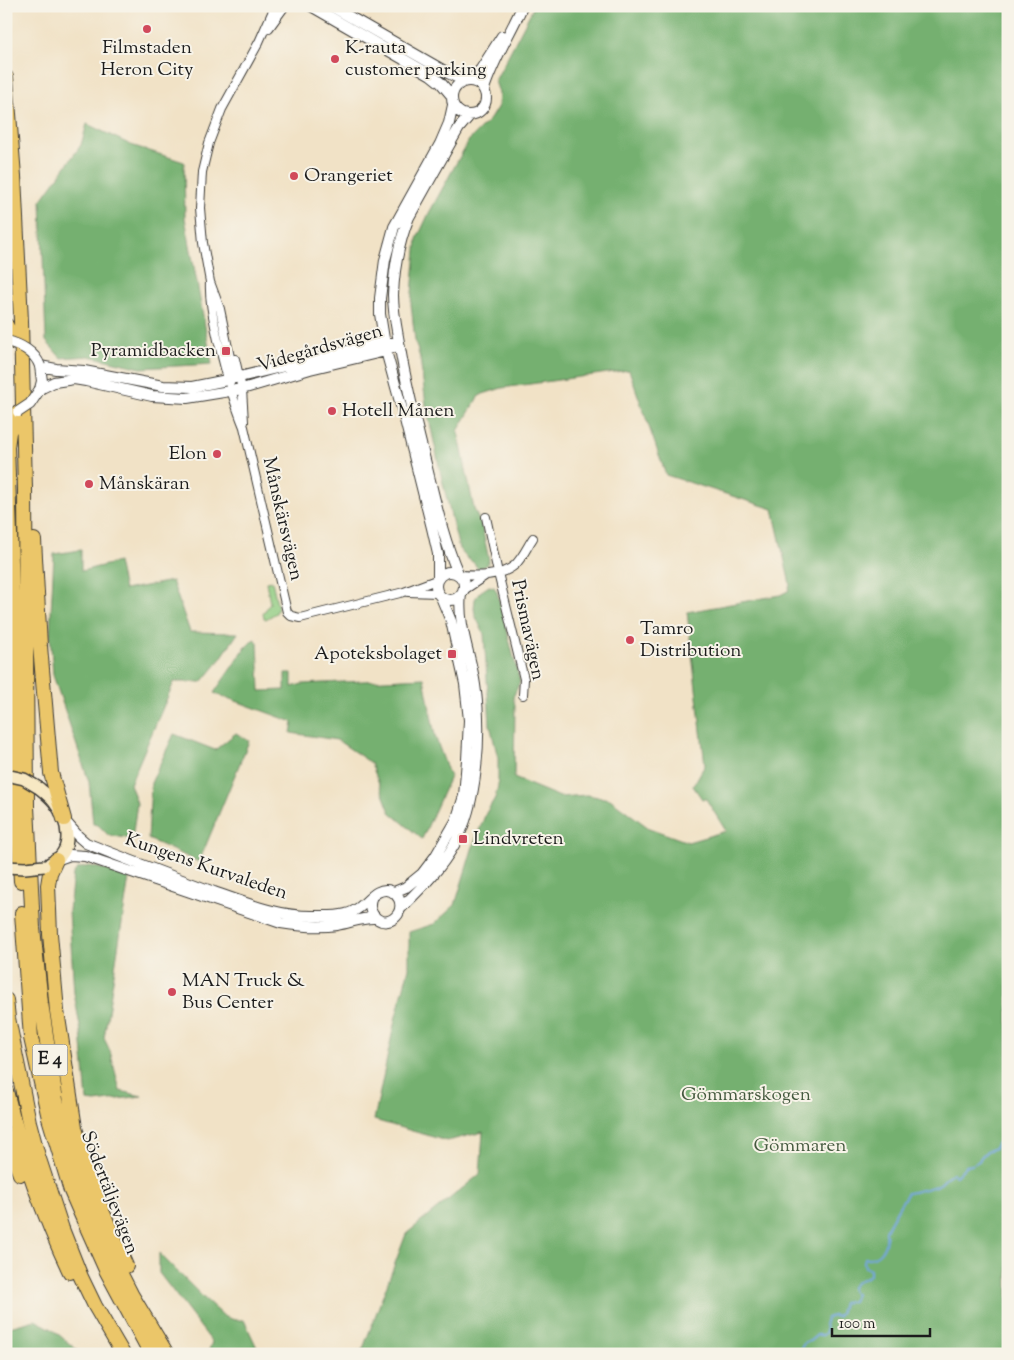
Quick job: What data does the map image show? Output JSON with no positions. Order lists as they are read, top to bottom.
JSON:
{
  "streets": {
    "highway": ["E 4", "Södertäljevägen"],
    "street": [
      "Videgårdsvägen",
      "Månskärsvägen",
      "Prismavägen",
      "Kungens Kurvaleden"
    ]
  },
  "crossings": [
    ["Videgårdsvägen", "Månskärsvägen"]
  ],
  "parks": ["Gömmarskogen", "Gömmaren"],
  "places": {
    "other": [
      "Filmstaden Heron City",
      "K-rauta customer parking",
      "Orangeriet",
      "Hotell Månen",
      "Elon",
      "Månskäran",
      "Tamro Distribution",
      "MAN Truck & Bus Center"
    ],
    "transit": ["Pyramidbacken", "Apoteksbolaget", "Lindvreten"]
  },
  "scale_bar": "100 m"
}
